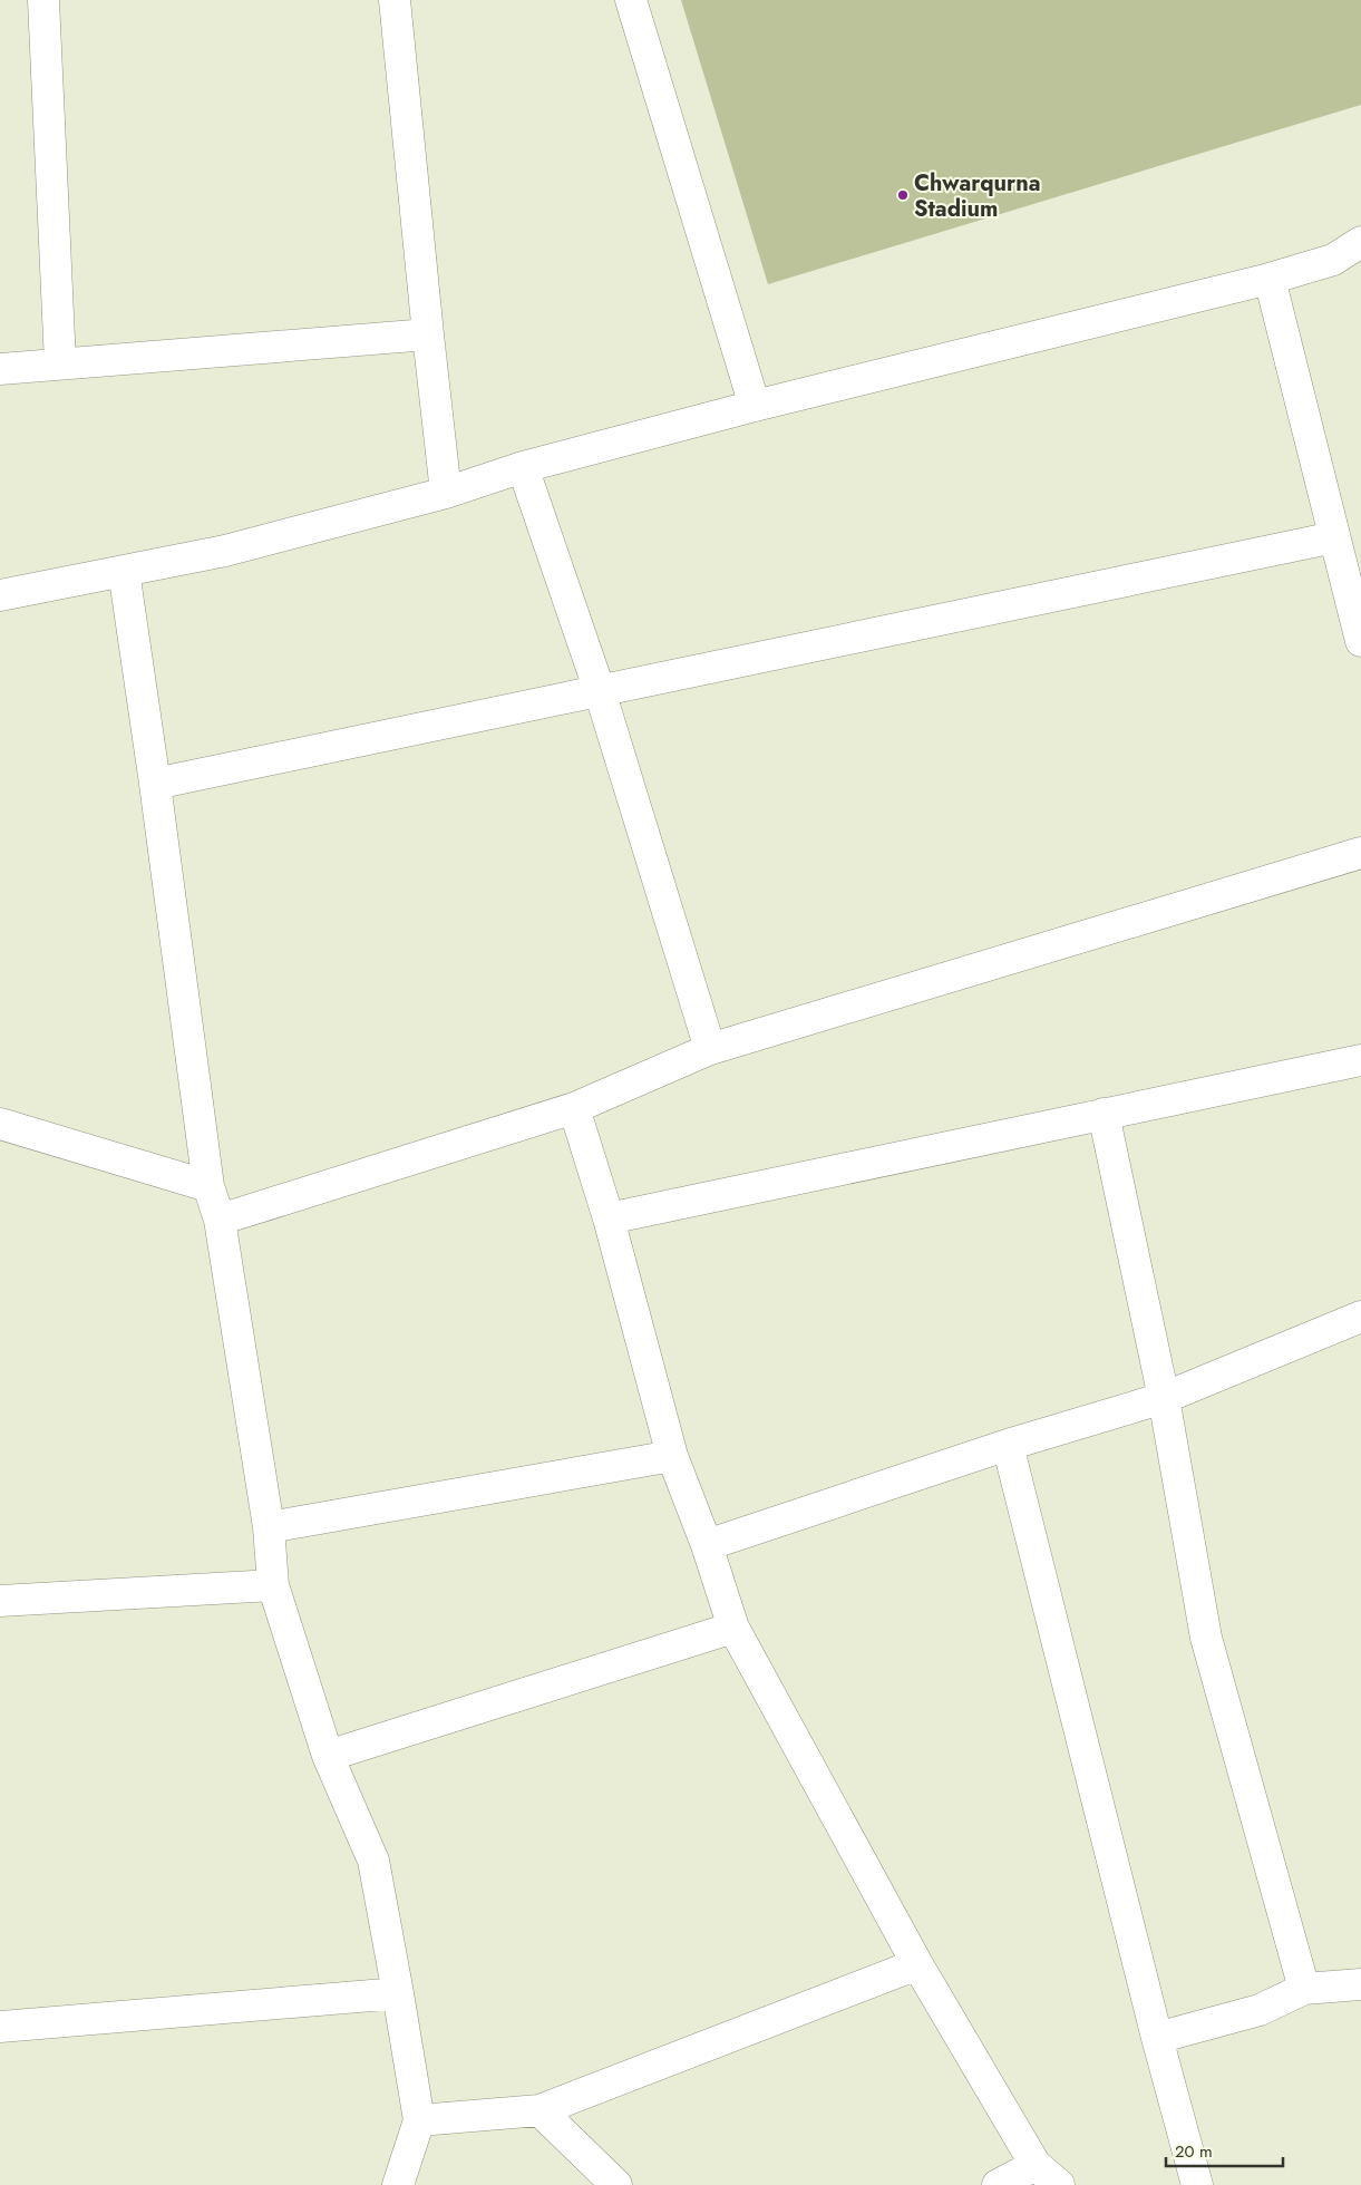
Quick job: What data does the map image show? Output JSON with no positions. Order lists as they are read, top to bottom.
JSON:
{
  "places": ["Chwarqurna Stadium"],
  "scale_bar": "20 m"
}
